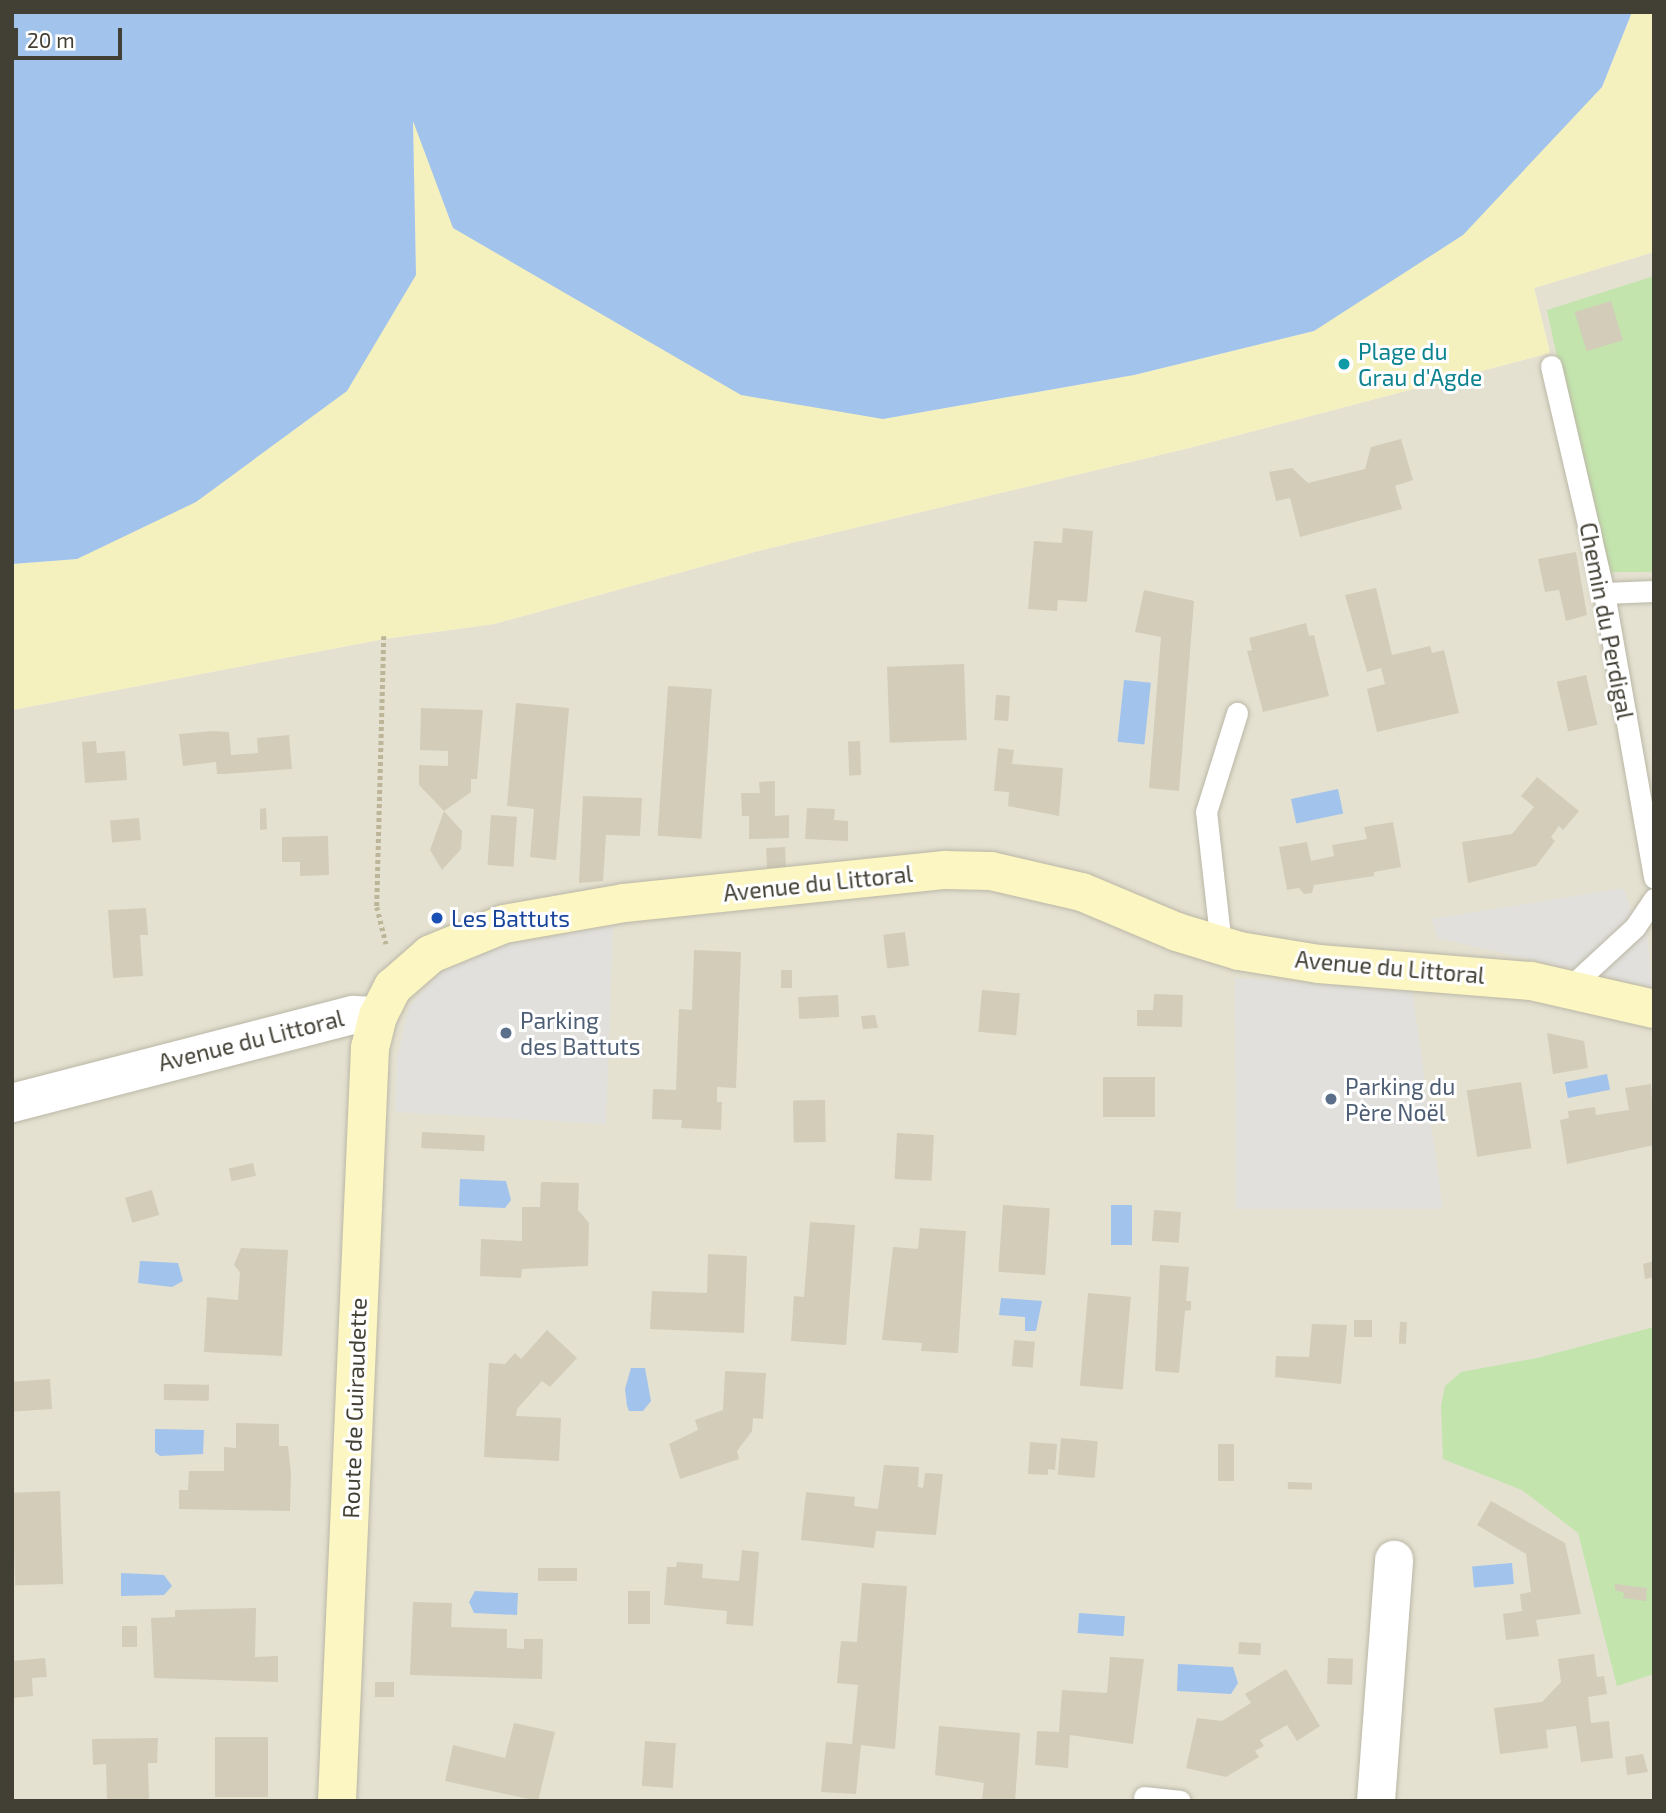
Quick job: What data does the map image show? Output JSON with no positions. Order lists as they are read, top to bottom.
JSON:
{
  "streets": {
    "street": ["Avenue du Littoral", "Route de Guiraudette"],
    "lane": ["Chemin du Perdigal"]
  },
  "crossings": [
    ["Avenue du Littoral", "Route de Guiraudette"]
  ],
  "places": [
    "Plage du Grau d'Agde",
    "Les Battuts",
    "Parking des Battuts",
    "Parking du Père Noël"
  ],
  "scale_bar": "20 m"
}
